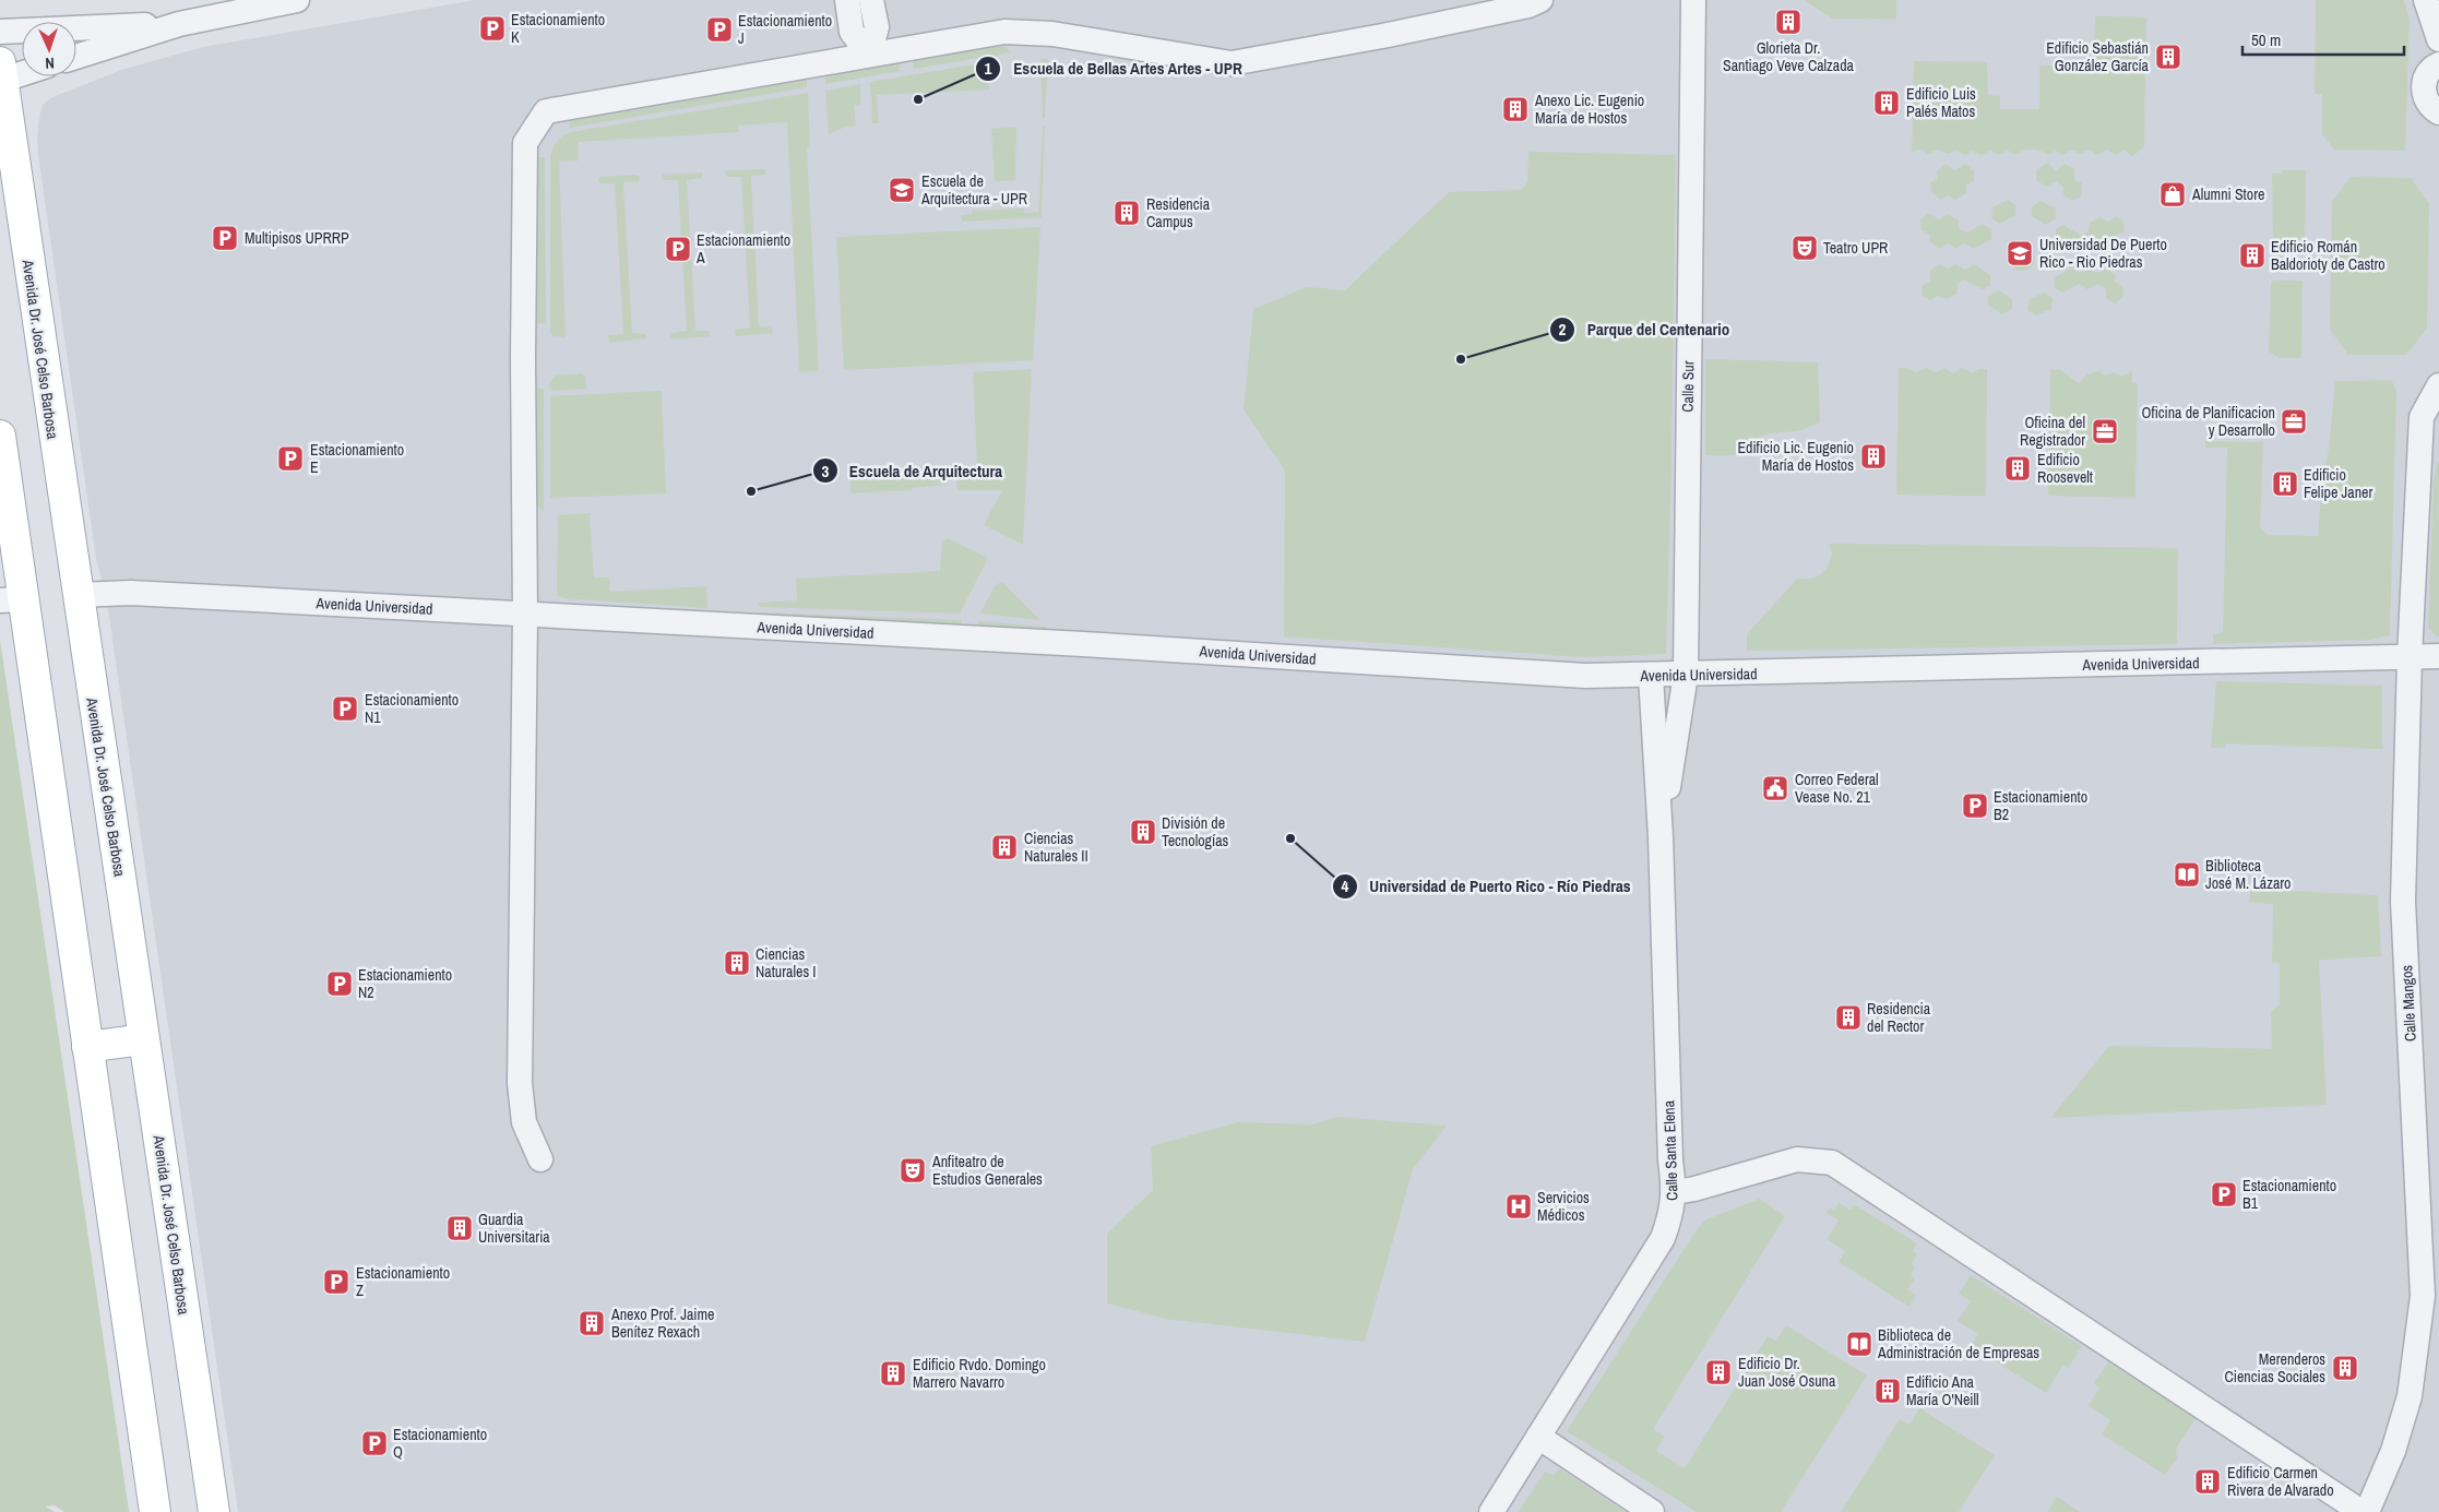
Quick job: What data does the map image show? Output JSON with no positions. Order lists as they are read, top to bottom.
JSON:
{
  "streets": {
    "main road": ["Avenida Dr. José Celso Barbosa"],
    "street": [
      "Calle Sur",
      "Avenida Universidad",
      "Calle Mangos",
      "Calle Santa Elena"
    ]
  },
  "crossings": [
    ["Avenida Dr. José Celso Barbosa", "Avenida Universidad"],
    ["Calle Sur", "Avenida Universidad"],
    ["Calle Sur", "Calle Santa Elena"],
    ["Avenida Universidad", "Calle Mangos"],
    ["Avenida Universidad", "Calle Santa Elena"]
  ],
  "places": {
    "building": [
      "Glorieta Dr. Santiago Veve Calzada",
      "Edificio Sebastián González García",
      "Edificio Luis Palés Matos",
      "Anexo Lic. Eugenio María de Hostos",
      "Residencia Campus",
      "Edificio Román Baldorioty de Castro",
      "Edificio Lic. Eugenio María de Hostos",
      "Edificio Roosevelt",
      "Edificio Felipe Janer",
      "División de Tecnologías",
      "Ciencias Naturales II",
      "Ciencias Naturales I",
      "Residencia del Rector",
      "Guardia Universitaria",
      "Anexo Prof. Jaime Benítez Rexach",
      "Merenderos Ciencias Sociales",
      "Edificio Dr. Juan José Osuna",
      "Edificio Rvdo. Domingo Marrero Navarro",
      "Edificio Ana María O'Neill",
      "Edificio Carmen Rivera de Alvarado"
    ],
    "parking": [
      "Estacionamiento K",
      "Estacionamiento J",
      "Multipisos UPRRP",
      "Estacionamiento A",
      "Estacionamiento E",
      "Estacionamiento N1",
      "Estacionamiento B2",
      "Estacionamiento N2",
      "Estacionamiento B1",
      "Estacionamiento Z",
      "Estacionamiento Q"
    ],
    "other": [
      "Escuela de Bellas Artes Artes - UPR",
      "Parque del Centenario",
      "Escuela de Arquitectura",
      "Universidad de Puerto Rico - Río Piedras"
    ],
    "school or university": ["Escuela de Arquitectura - UPR", "Universidad De Puerto Rico - Rio Piedras"],
    "shop": ["Alumni Store"],
    "theatre": ["Teatro UPR", "Anfiteatro de Estudios Generales"],
    "office": ["Oficina de Planificacion y Desarrollo", "Oficina del Registrador"],
    "public building": ["Correo Federal Vease No. 21"],
    "library": ["Biblioteca José M. Lázaro", "Biblioteca de Administración de Empresas"],
    "hospital": ["Servicios Médicos"]
  },
  "scale_bar": "50 m",
  "north": "bottom"
}
